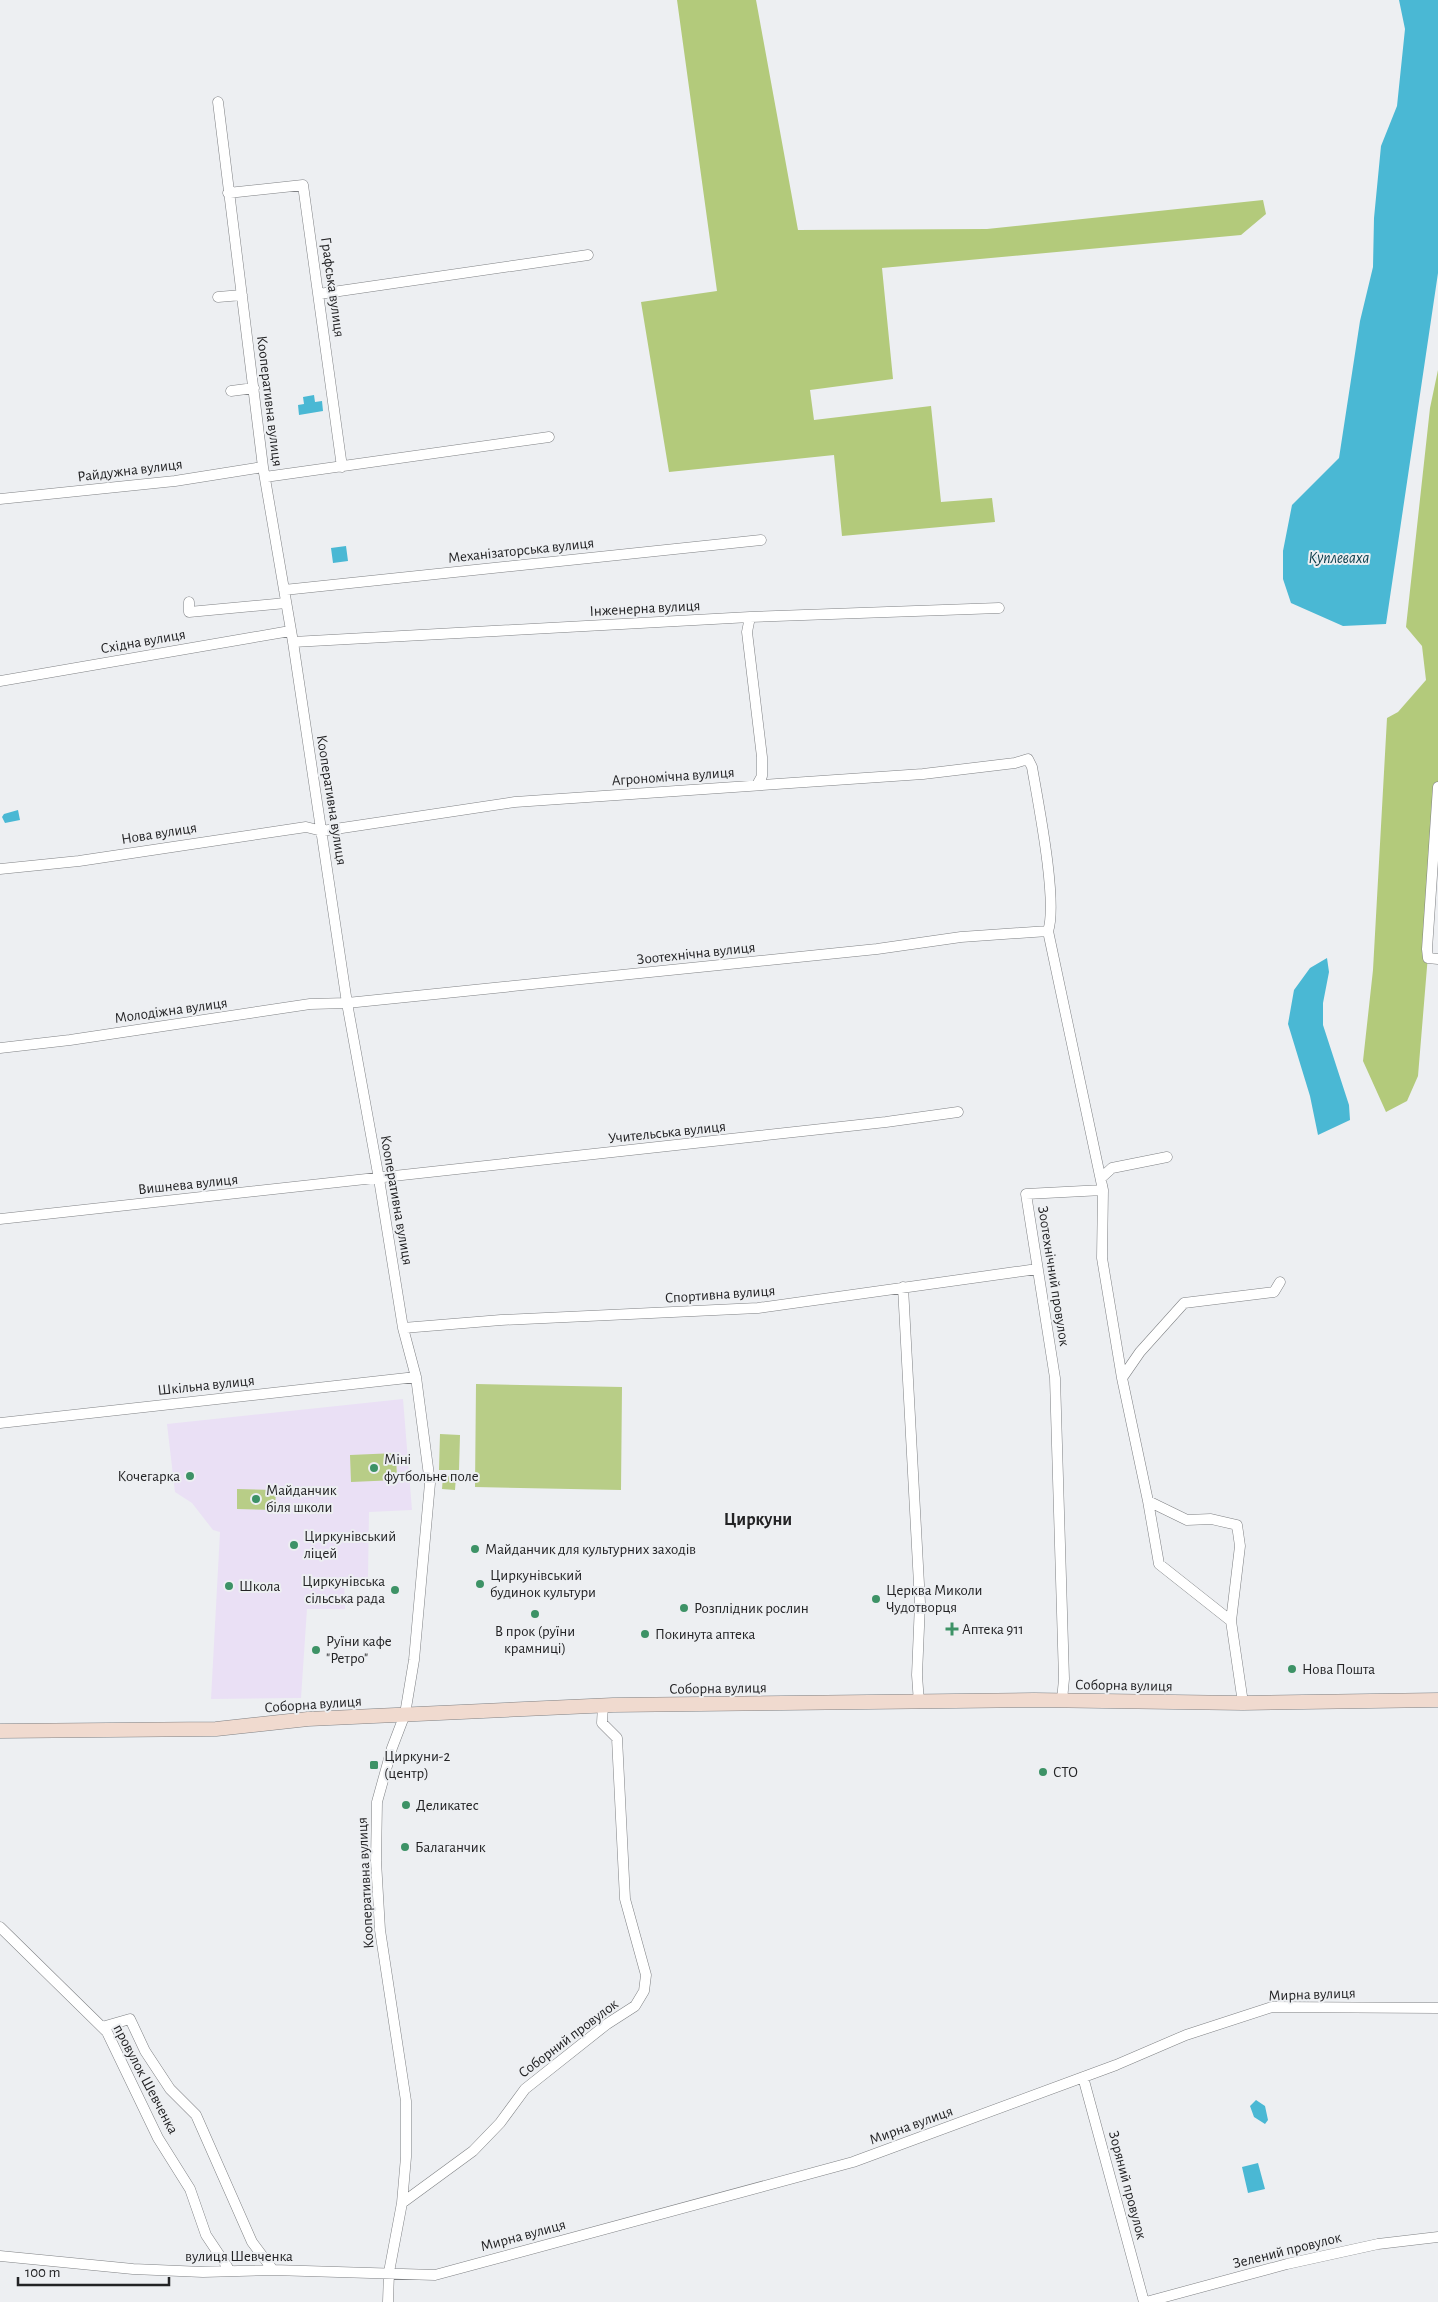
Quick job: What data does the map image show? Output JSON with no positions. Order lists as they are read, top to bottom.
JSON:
{
  "streets": {
    "street": [
      "Графська вулиця",
      "Кооперативна вулиця",
      "Райдужна вулиця",
      "Механізаторська вулиця",
      "Інженерна вулиця",
      "Східна вулиця",
      "Агрономічна вулиця",
      "Нова вулиця",
      "Зоотехнічна вулиця",
      "Молодіжна вулиця",
      "Учительська вулиця",
      "Вишнева вулиця",
      "Зоотехнічний провулок",
      "Спортивна вулиця",
      "Шкільна вулиця",
      "Соборна вулиця",
      "Мирна вулиця",
      "Соборний провулок",
      "провулок Шевченка",
      "Зоряний провулок",
      "Зелений провулок",
      "вулиця Шевченка"
    ]
  },
  "crossings": [
    ["Графська вулиця", "Кооперативна вулиця"],
    ["Кооперативна вулиця", "Райдужна вулиця"],
    ["Кооперативна вулиця", "Механізаторська вулиця"],
    ["Кооперативна вулиця", "Інженерна вулиця"],
    ["Кооперативна вулиця", "Східна вулиця"],
    ["Кооперативна вулиця", "Агрономічна вулиця"],
    ["Кооперативна вулиця", "Нова вулиця"],
    ["Кооперативна вулиця", "Зоотехнічна вулиця"],
    ["Кооперативна вулиця", "Молодіжна вулиця"],
    ["Кооперативна вулиця", "Учительська вулиця"],
    ["Кооперативна вулиця", "Вишнева вулиця"],
    ["Кооперативна вулиця", "Спортивна вулиця"],
    ["Кооперативна вулиця", "Шкільна вулиця"],
    ["Кооперативна вулиця", "Соборна вулиця"],
    ["Кооперативна вулиця", "Мирна вулиця"],
    ["Кооперативна вулиця", "Соборний провулок"],
    ["Кооперативна вулиця", "вулиця Шевченка"],
    ["Агрономічна вулиця", "Нова вулиця"],
    ["Агрономічна вулиця", "Зоотехнічна вулиця"],
    ["Зоотехнічна вулиця", "Молодіжна вулиця"],
    ["Учительська вулиця", "Вишнева вулиця"],
    ["Зоотехнічний провулок", "Спортивна вулиця"],
    ["Зоотехнічний провулок", "Соборна вулиця"],
    ["Соборна вулиця", "Соборний провулок"],
    ["Мирна вулиця", "Зоряний провулок"],
    ["Мирна вулиця", "вулиця Шевченка"],
    ["провулок Шевченка", "вулиця Шевченка"],
    ["Зоряний провулок", "Зелений провулок"]
  ],
  "districts": ["Циркуни"],
  "water": ["Куплеваха"],
  "places": {
    "other": [
      "Міні футбольне поле",
      "Кочегарка",
      "Майданчик біля школи",
      "Циркунівський ліцей",
      "Майданчик для культурних заходів",
      "Циркунівський будинок культури",
      "Школа",
      "Циркунівська сільська рада",
      "Церква Миколи Чудотворця",
      "Розплідник рослин",
      "В прок (руїни крамниці)",
      "Покинута аптека",
      "Руїни кафе \"Ретро\"",
      "Нова Пошта",
      "СТО",
      "Деликатес",
      "Балаганчик"
    ],
    "health": ["Аптека 911"],
    "transit": ["Циркуни-2 (центр)"]
  },
  "scale_bar": "100 m"
}
